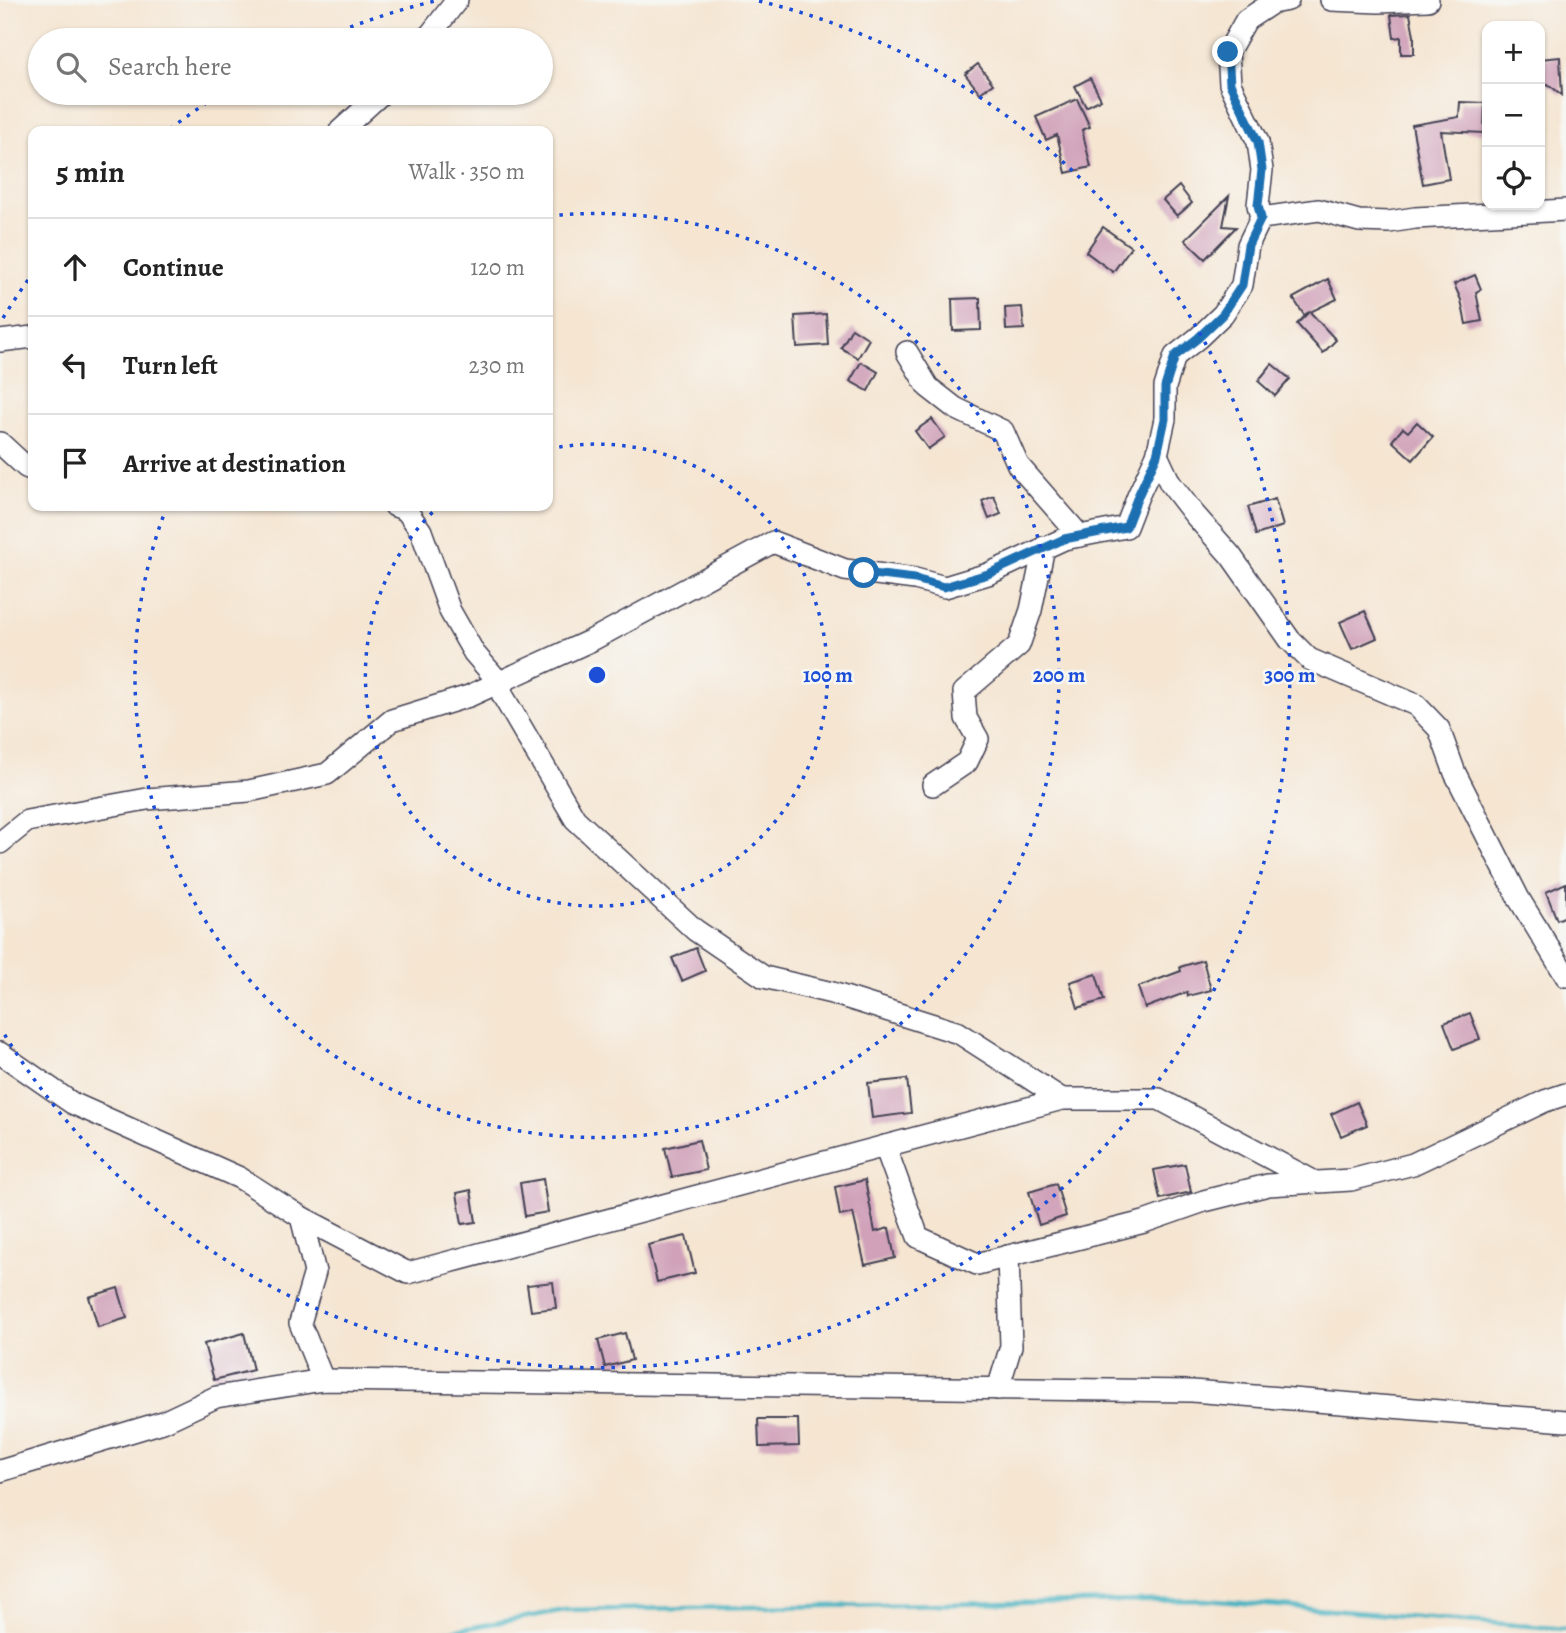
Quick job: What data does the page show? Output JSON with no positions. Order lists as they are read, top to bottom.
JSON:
{
  "page": {
    "map_buttons": ["+", "−"],
    "search": "Search here",
    "heading": ["5 min", "Walk · 350 m"],
    "list": [
      ["Continue", "120 m"],
      ["Turn left", "230 m"],
      "Arrive at destination"
    ]
  },
  "rings": ["100 m", "200 m", "300 m"]
}
